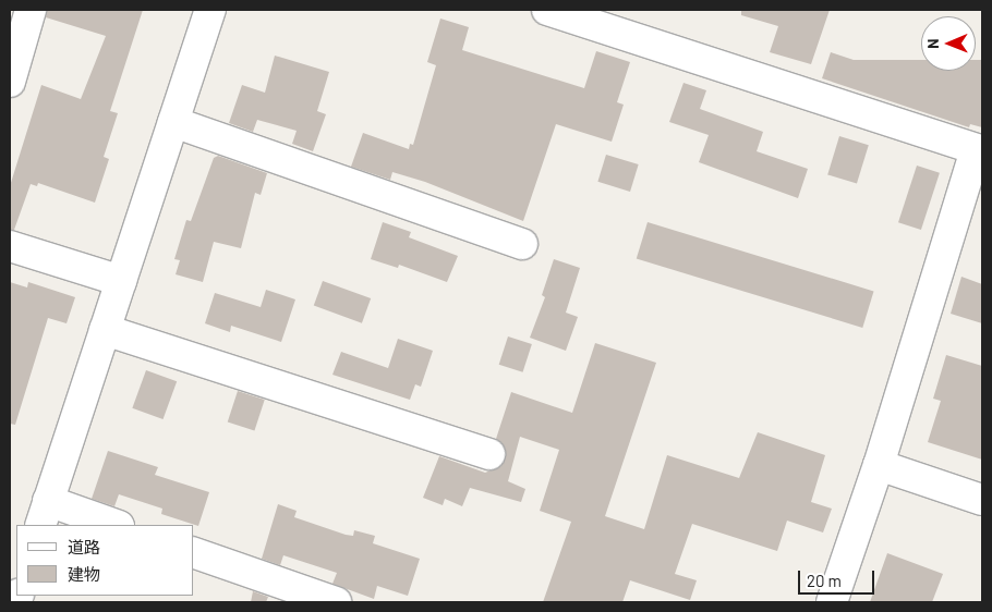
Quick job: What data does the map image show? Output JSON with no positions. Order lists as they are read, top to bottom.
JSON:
{
  "legend": ["道路", "建物"],
  "scale_bar": "20 m",
  "north": "left"
}
